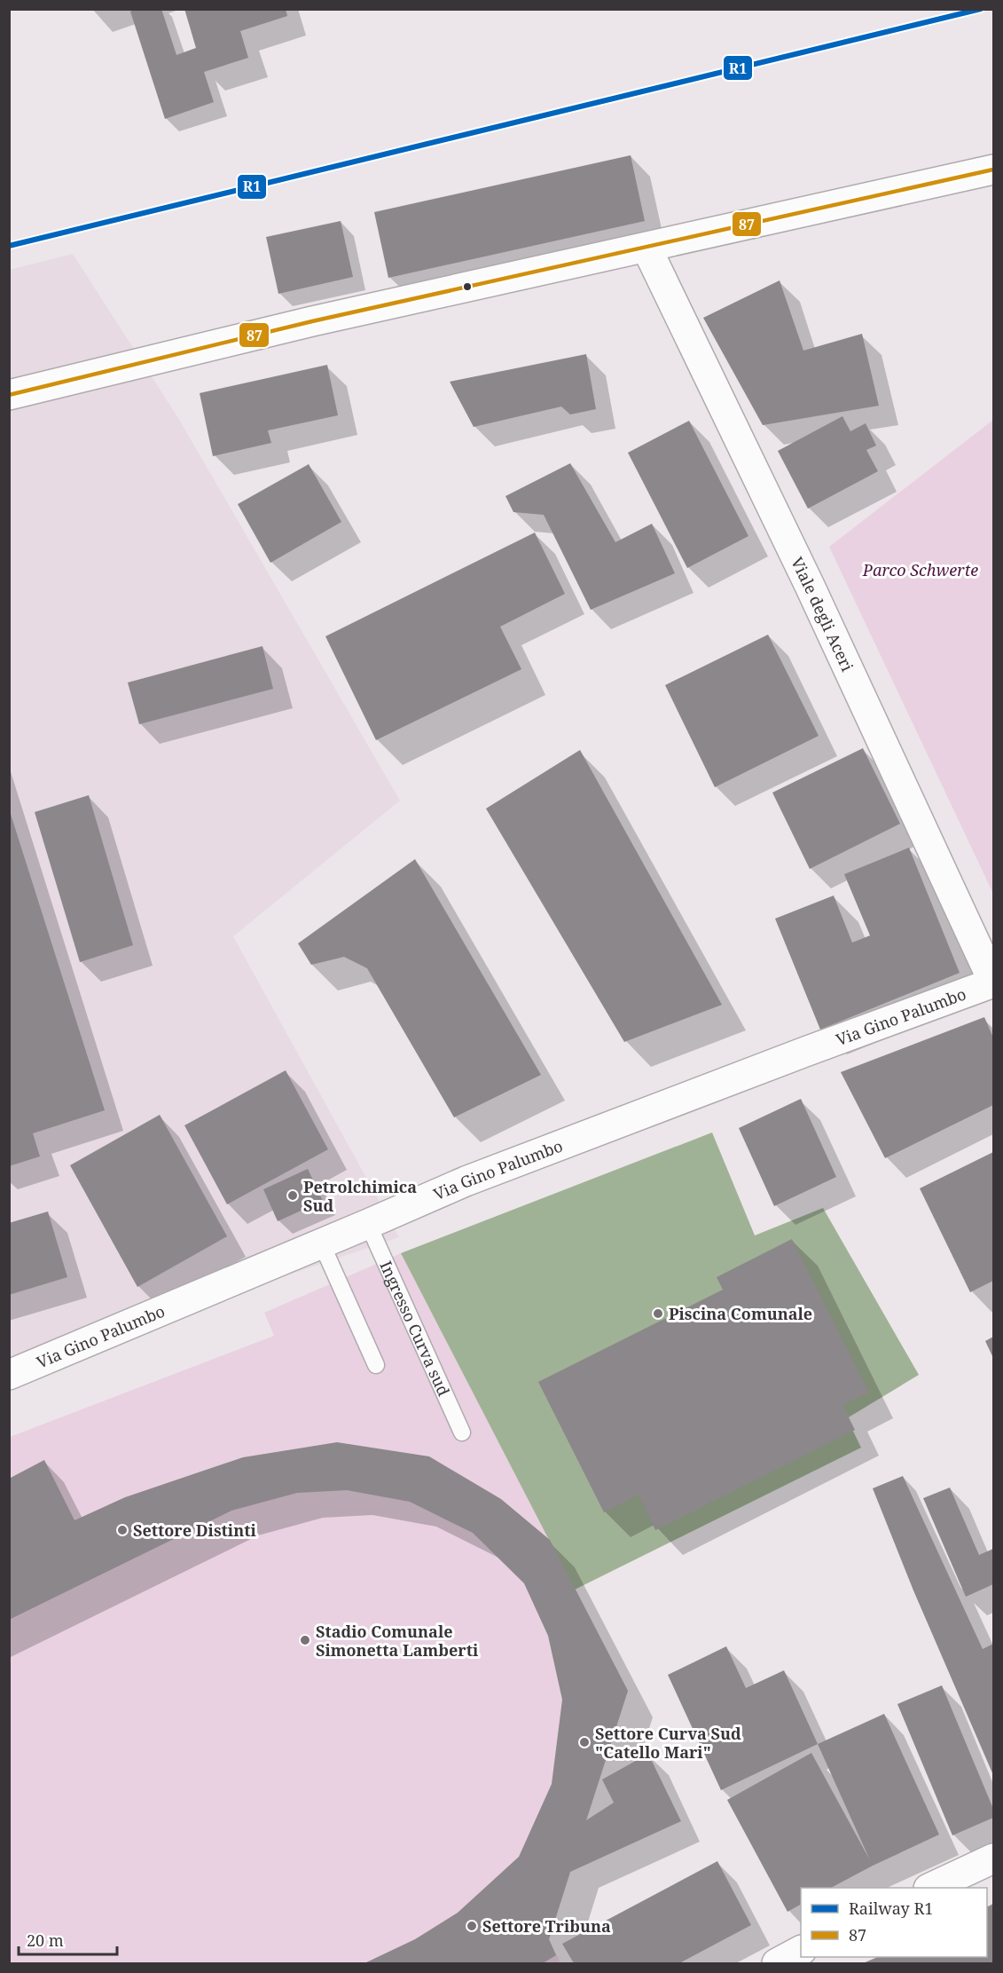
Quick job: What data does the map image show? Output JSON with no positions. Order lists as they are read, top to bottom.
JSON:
{
  "streets": {
    "street": ["Viale degli Aceri", "Via Gino Palumbo"],
    "lane": ["Ingresso Curva sud"]
  },
  "crossings": [
    ["Viale degli Aceri", "Via Gino Palumbo"],
    ["Via Gino Palumbo", "Ingresso Curva sud"]
  ],
  "parks": ["Parco Schwerte"],
  "places": [
    "Petrolchimica Sud",
    "Piscina Comunale",
    "Settore Distinti",
    "Stadio Comunale Simonetta Lamberti",
    "Settore Curva Sud \"Catello Mari\"",
    "Settore Tribuna"
  ],
  "lines": ["rail line R1", "transit line 87"],
  "legend": ["Railway R1", "87"],
  "scale_bar": "20 m"
}
